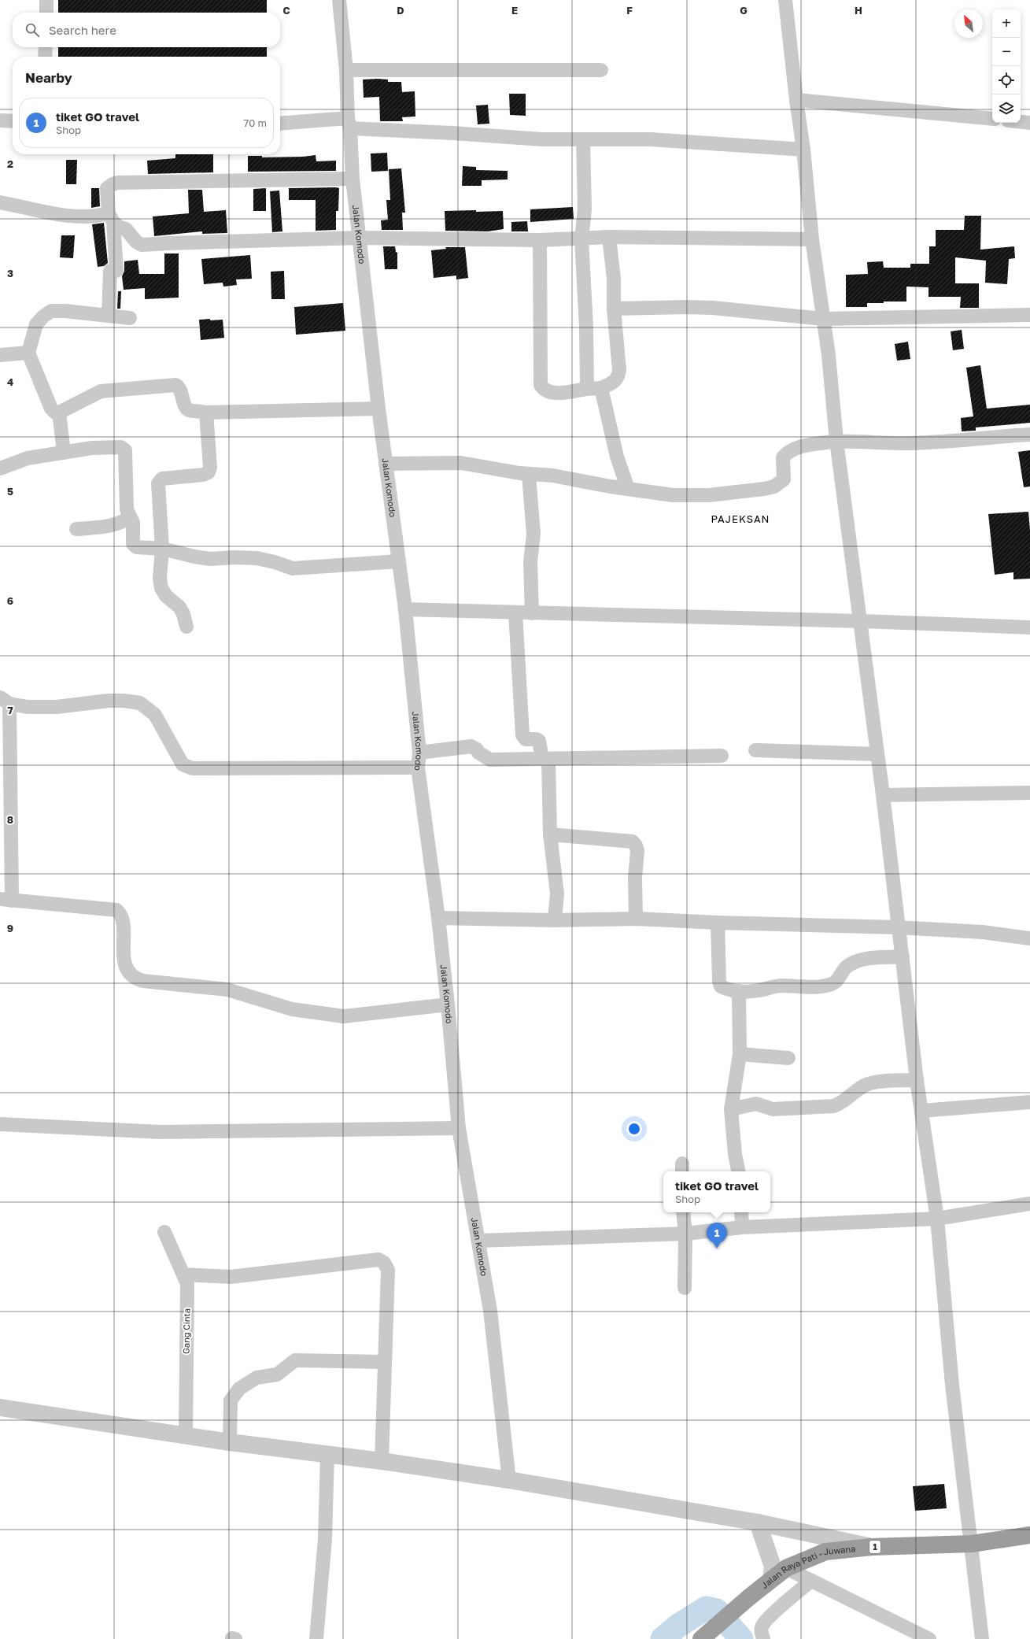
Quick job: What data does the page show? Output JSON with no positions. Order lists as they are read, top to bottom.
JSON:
{
  "streets": {
    "highway": ["1", "Jalan Raya Pati - Juwana"],
    "street": ["Jalan Komodo", "Gang Cinta"]
  },
  "districts": ["PAJEKSAN"],
  "north": "top left",
  "page": {
    "map_buttons": ["+", "−"],
    "search": "Search here",
    "heading": "Nearby",
    "list": [
      {
        "mark": "1",
        "name": "tiket GO travel",
        "note": "Shop",
        "value": "70 m"
      }
    ],
    "popup": ["tiket GO travel", "Shop"],
    "pins": "1"
  },
  "grid": {
    "columns": [
      "C",
      "D",
      "E",
      "F",
      "G",
      "H"
    ],
    "rows": [
      "2",
      "3",
      "4",
      "5",
      "6",
      "7",
      "8",
      "9"
    ]
  }
}
